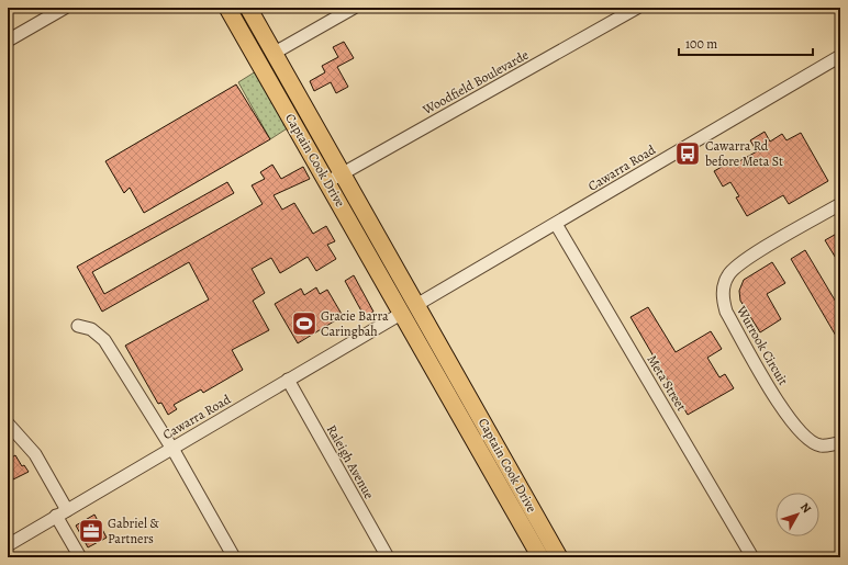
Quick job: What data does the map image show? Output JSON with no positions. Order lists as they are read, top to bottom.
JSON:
{
  "streets": {
    "main road": ["Captain Cook Drive"],
    "street": [
      "Woodfield Boulevarde",
      "Cawarra Road",
      "Wurrook Circuit",
      "Meta Street",
      "Raleigh Avenue"
    ]
  },
  "crossings": [
    ["Woodfield Boulevarde", "Captain Cook Drive"],
    ["Captain Cook Drive", "Cawarra Road"],
    ["Cawarra Road", "Meta Street"],
    ["Cawarra Road", "Raleigh Avenue"]
  ],
  "places": {
    "bus stop": ["Cawarra Rd before Meta St"],
    "sports": ["Gracie Barra Caringbah"],
    "office": ["Gabriel & Partners"]
  },
  "scale_bar": "100 m",
  "north": "top right"
}
